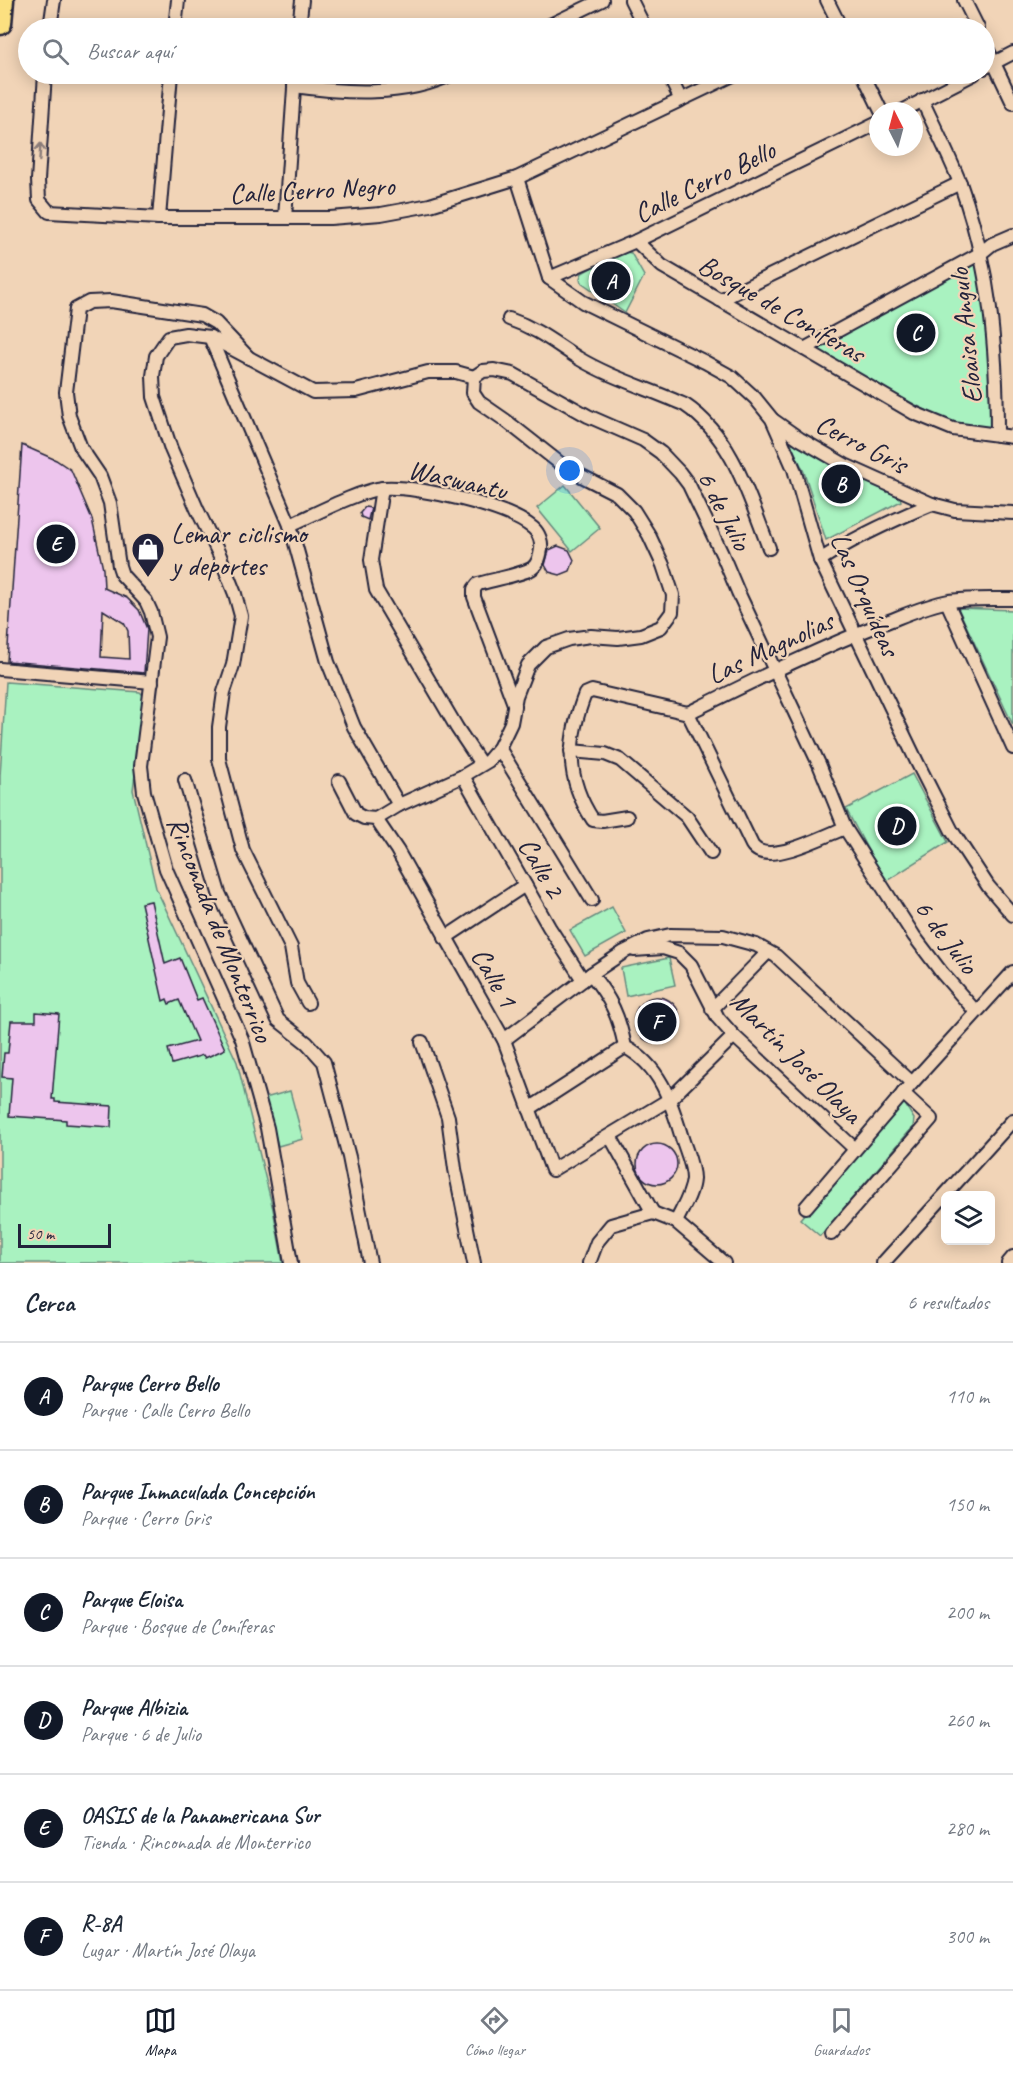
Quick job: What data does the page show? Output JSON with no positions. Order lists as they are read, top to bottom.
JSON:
{
  "streets": {
    "street": [
      "Calle Cerro Bello",
      "Calle Cerro Negro",
      "Bosque de Coníferas",
      "Eloaisa Angulo",
      "Cerro Gris",
      "Waswantu",
      "6 de Julio",
      "Las Orquídeas",
      "Las Magnolias",
      "Calle 2",
      "Rinconada de Monterrico",
      "Calle 1",
      "Martín José Olaya"
    ]
  },
  "crossings": [
    ["Calle Cerro Bello", "Bosque de Coníferas"],
    ["Calle Cerro Bello", "Las Orquídeas"],
    ["Bosque de Coníferas", "Eloaisa Angulo"],
    ["Cerro Gris", "Las Orquídeas"],
    ["6 de Julio", "Las Magnolias"],
    ["Las Orquídeas", "Las Magnolias"]
  ],
  "places": {
    "shop": ["Lemar ciclismo y deportes"]
  },
  "scale_bar": "50 m",
  "north": "top",
  "page": {
    "search": "Buscar aquí",
    "pins": [
      "A",
      "C",
      "B",
      "E",
      "D",
      "F"
    ],
    "scale": "50 m",
    "heading": ["Cerca", "6 resultados"],
    "list": [
      {
        "mark": "A",
        "name": "Parque Cerro Bello",
        "note": "Parque · Calle Cerro Bello",
        "value": "110 m"
      },
      {
        "mark": "B",
        "name": "Parque Inmaculada Concepción",
        "note": "Parque · Cerro Gris",
        "value": "150 m"
      },
      {
        "mark": "C",
        "name": "Parque Eloisa",
        "note": "Parque · Bosque de Coníferas",
        "value": "200 m"
      },
      {
        "mark": "D",
        "name": "Parque Albizia",
        "note": "Parque · 6 de Julio",
        "value": "260 m"
      },
      {
        "mark": "E",
        "name": "OASIS de la Panamericana Sur",
        "note": "Tienda · Rinconada de Monterrico",
        "value": "280 m"
      },
      {
        "mark": "F",
        "name": "R-8A",
        "note": "Lugar · Martín José Olaya",
        "value": "300 m"
      }
    ],
    "nav": ["Mapa", "Cómo llegar", "Guardados"]
  }
}
